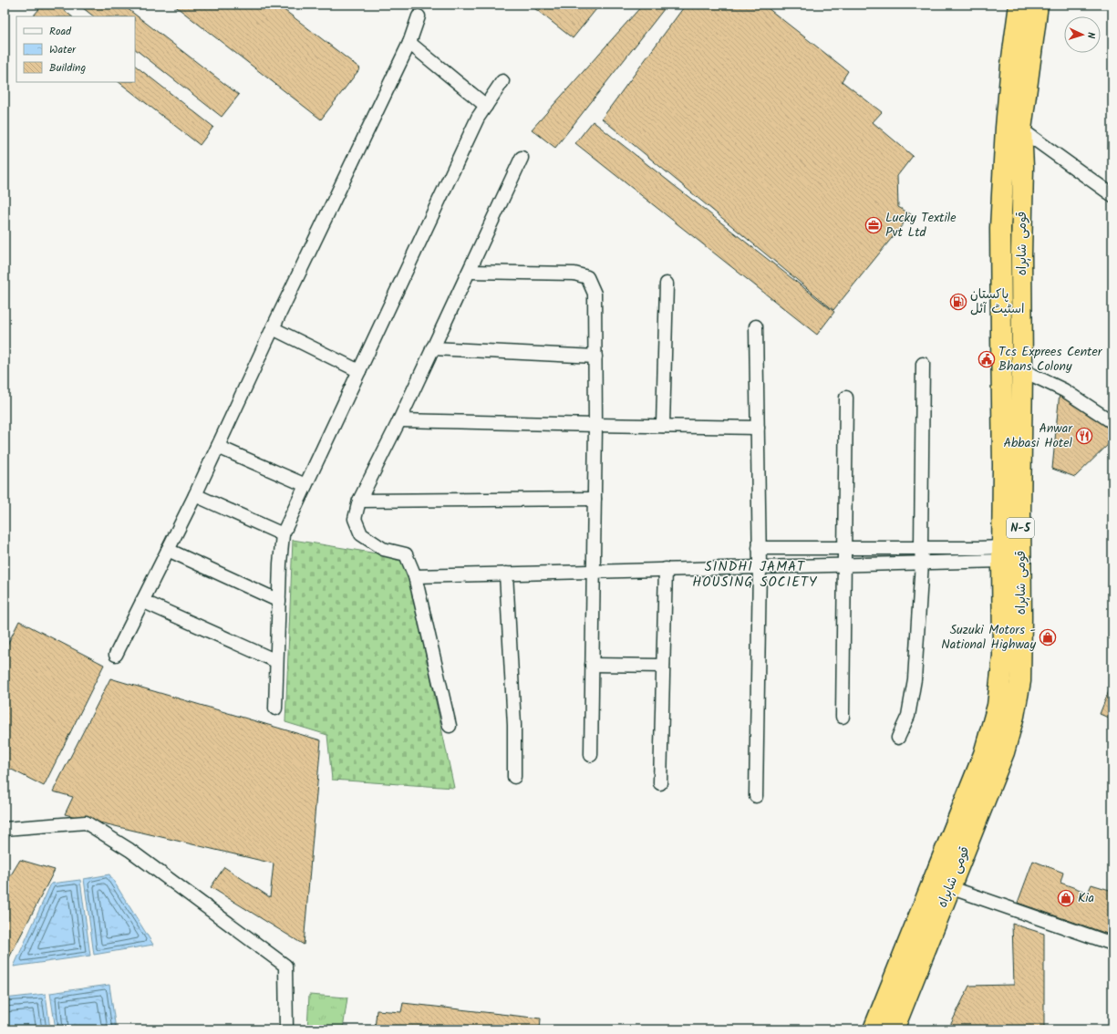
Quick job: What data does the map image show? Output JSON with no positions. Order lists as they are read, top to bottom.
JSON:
{
  "streets": {
    "highway": ["قومی شاہراہ", "N-5"]
  },
  "districts": ["SINDHI JAMAT HOUSING SOCIETY"],
  "places": {
    "office": ["Lucky Textile Pvt Ltd"],
    "fuel station": ["پاکستان اسٹیٹ آئل"],
    "public building": ["Tcs Exprees Center Bhans Colony"],
    "restaurant": ["Anwar Abbasi Hotel"],
    "shop": ["Suzuki Motors - National Highway", "Kia"]
  },
  "legend": ["Road", "Water", "Building"],
  "north": "right"
}
